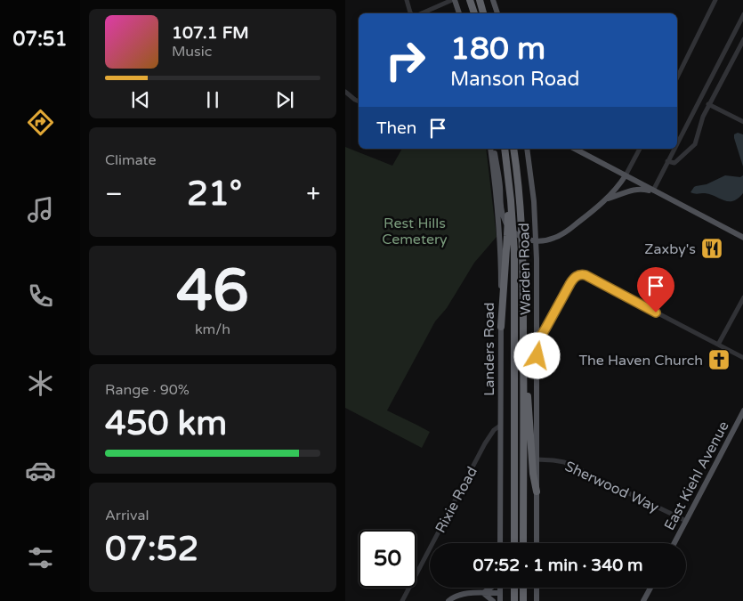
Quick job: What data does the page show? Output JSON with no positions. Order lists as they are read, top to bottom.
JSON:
{
  "streets": {
    "main road": ["Warden Road", "Landers Road", "East Kiehl Avenue"],
    "street": ["Sherwood Way", "Rixie Road"]
  },
  "crossings": [
    ["Warden Road", "Sherwood Way"],
    ["Landers Road", "Rixie Road"],
    ["East Kiehl Avenue", "Sherwood Way"]
  ],
  "parks": ["Rest Hills Cemetery"],
  "places": {
    "restaurant": ["Zaxby's"],
    "church": ["The Haven Church"]
  },
  "page": {
    "tabs": "07:51",
    "turn": ["180 m", "Manson Road"],
    "song": ["107.1 FM", "Music"],
    "then": "Then",
    "tile": [
      "Climate",
      ["46", "km/h"],
      ["Range · 90%", "450 km"],
      ["Arrival", "07:52"]
    ],
    "heat": ["−", "21°", "+"],
    "limit": "50",
    "trip": "07:52 · 1 min · 340 m"
  }
}
